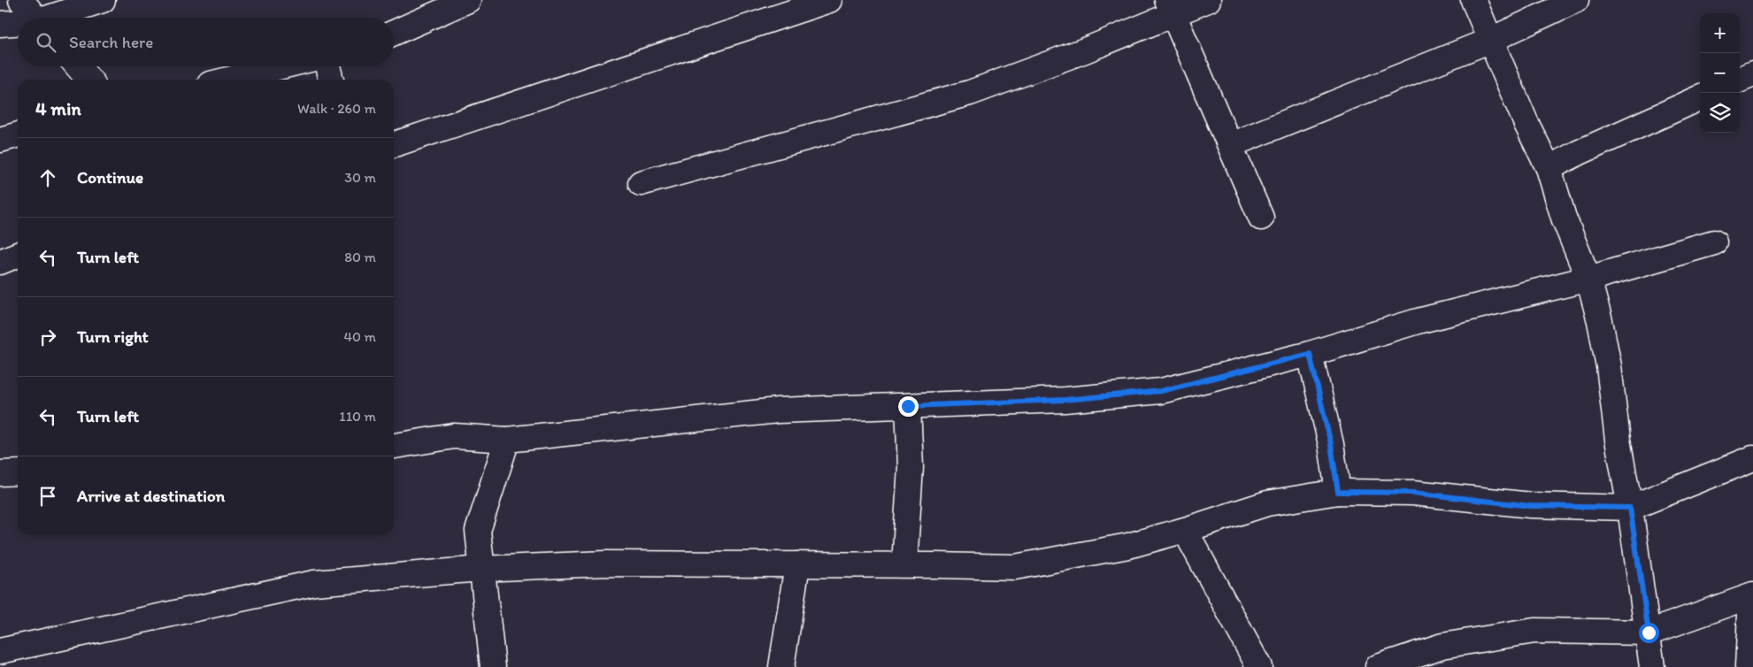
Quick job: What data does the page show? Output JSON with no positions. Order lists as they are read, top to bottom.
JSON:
{
  "page": {
    "map_buttons": ["+", "−"],
    "search": "Search here",
    "heading": ["4 min", "Walk · 260 m"],
    "list": [
      ["Continue", "30 m"],
      ["Turn left", "80 m"],
      ["Turn right", "40 m"],
      ["Turn left", "110 m"],
      "Arrive at destination"
    ]
  }
}
